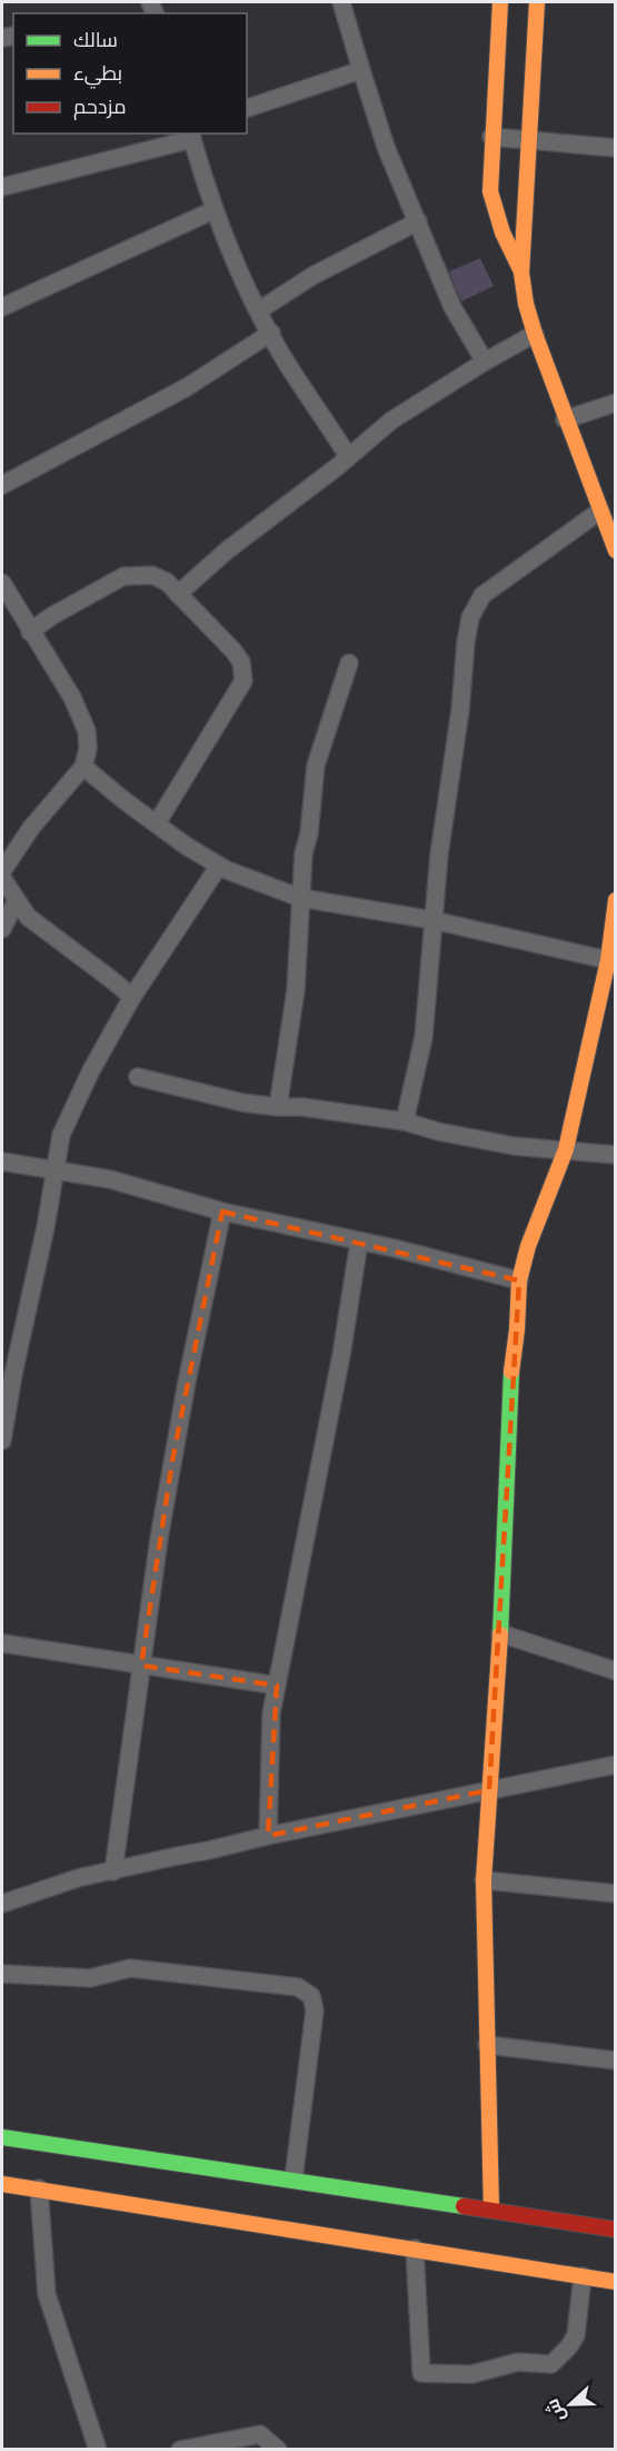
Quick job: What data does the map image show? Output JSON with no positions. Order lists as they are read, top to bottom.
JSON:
{
  "legend": ["سالك", "بطيء", "مزدحم"],
  "north": "left"
}
